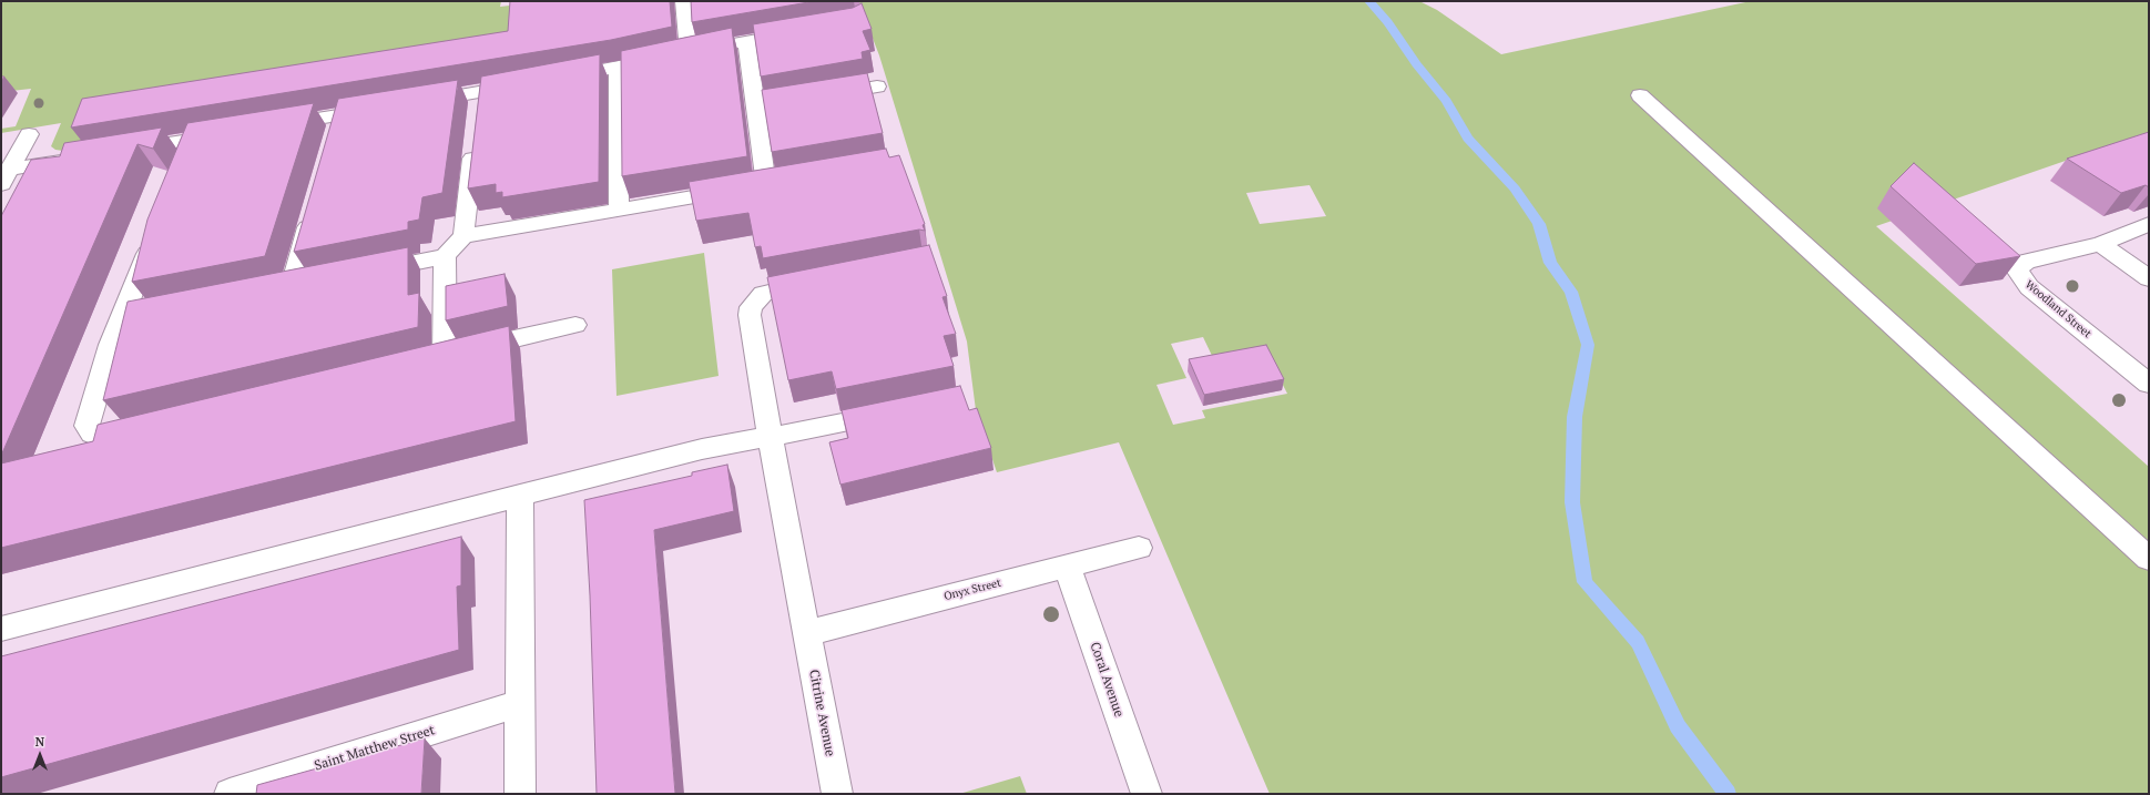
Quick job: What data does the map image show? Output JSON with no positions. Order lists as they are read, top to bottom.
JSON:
{
  "streets": {
    "street": [
      "Woodland Street",
      "Onyx Street",
      "Coral Avenue",
      "Citrine Avenue",
      "Saint Matthew Street"
    ]
  },
  "crossings": [
    ["Onyx Street", "Coral Avenue"],
    ["Onyx Street", "Citrine Avenue"]
  ],
  "north": "top"
}
